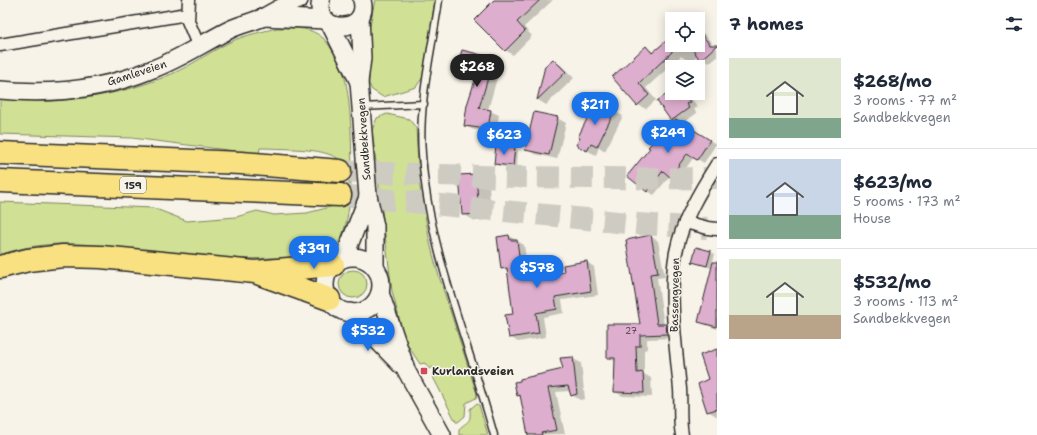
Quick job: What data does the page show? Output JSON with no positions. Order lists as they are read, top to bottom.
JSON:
{
  "streets": {
    "highway": ["159"],
    "main road": ["Gamleveien", "Sandbekkvegen"],
    "street": ["Bassengvegen"]
  },
  "crossings": [
    ["Gamleveien", "Sandbekkvegen"]
  ],
  "places": {
    "transit": ["Kurlandsveien"]
  },
  "house_numbers": ["27"],
  "page": {
    "heading": "7 homes",
    "list": [
      {
        "name": "$268/mo",
        "note": "3 rooms · 77 m² · Sandbekkvegen"
      },
      {
        "name": "$623/mo",
        "note": "5 rooms · 173 m² · House"
      },
      {
        "name": "$532/mo",
        "note": "3 rooms · 113 m² · Sandbekkvegen"
      }
    ],
    "price": [
      "$268",
      "$211",
      "$249",
      "$623",
      "$391",
      "$578",
      "$532"
    ]
  }
}
